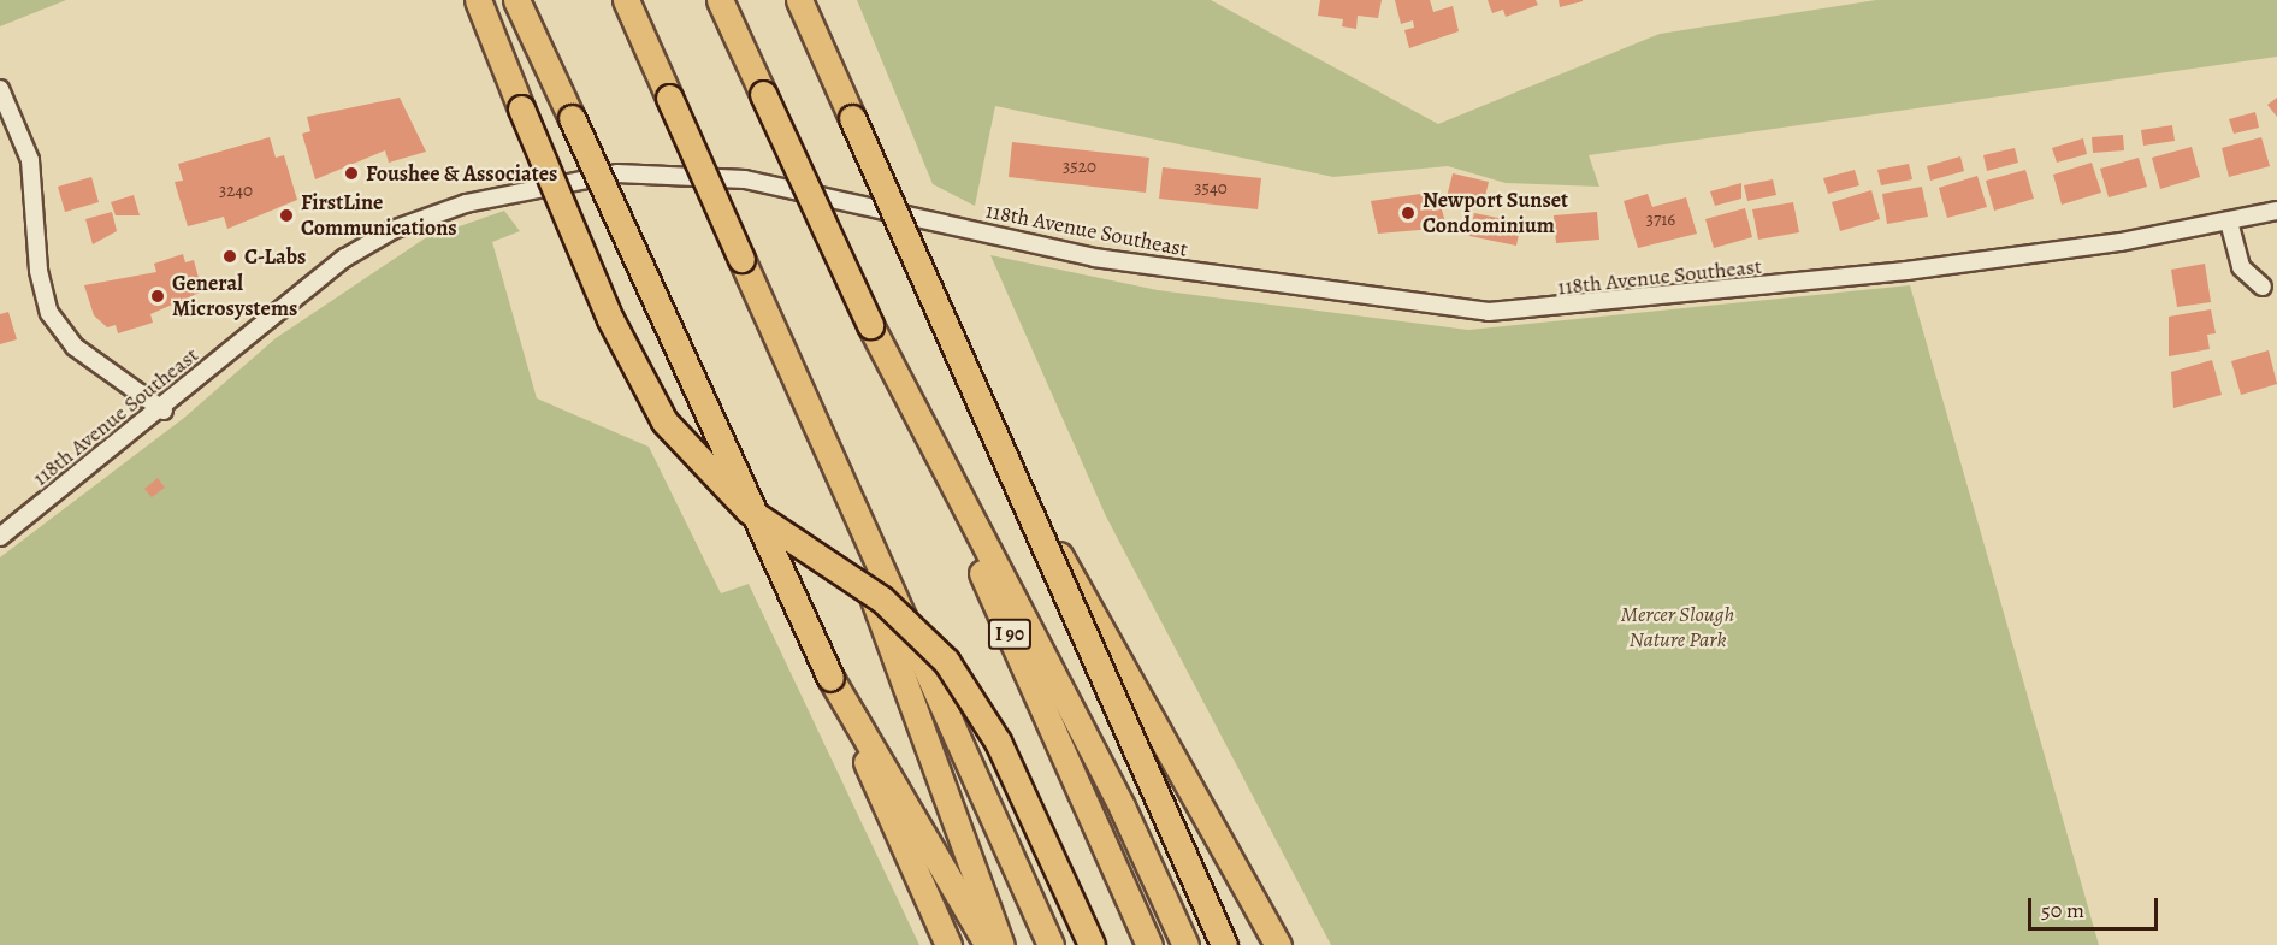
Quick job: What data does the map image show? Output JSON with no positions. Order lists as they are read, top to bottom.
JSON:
{
  "streets": {
    "highway": ["I 90"],
    "street": ["118th Avenue Southeast"]
  },
  "parks": ["Mercer Slough Nature Park"],
  "places": [
    "Foushee & Associates",
    "Newport Sunset Condominium",
    "FirstLine Communications",
    "C-Labs",
    "General Microsystems"
  ],
  "house_numbers": [
    "3520",
    "3540",
    "3240",
    "3716"
  ],
  "scale_bar": "50 m"
}
